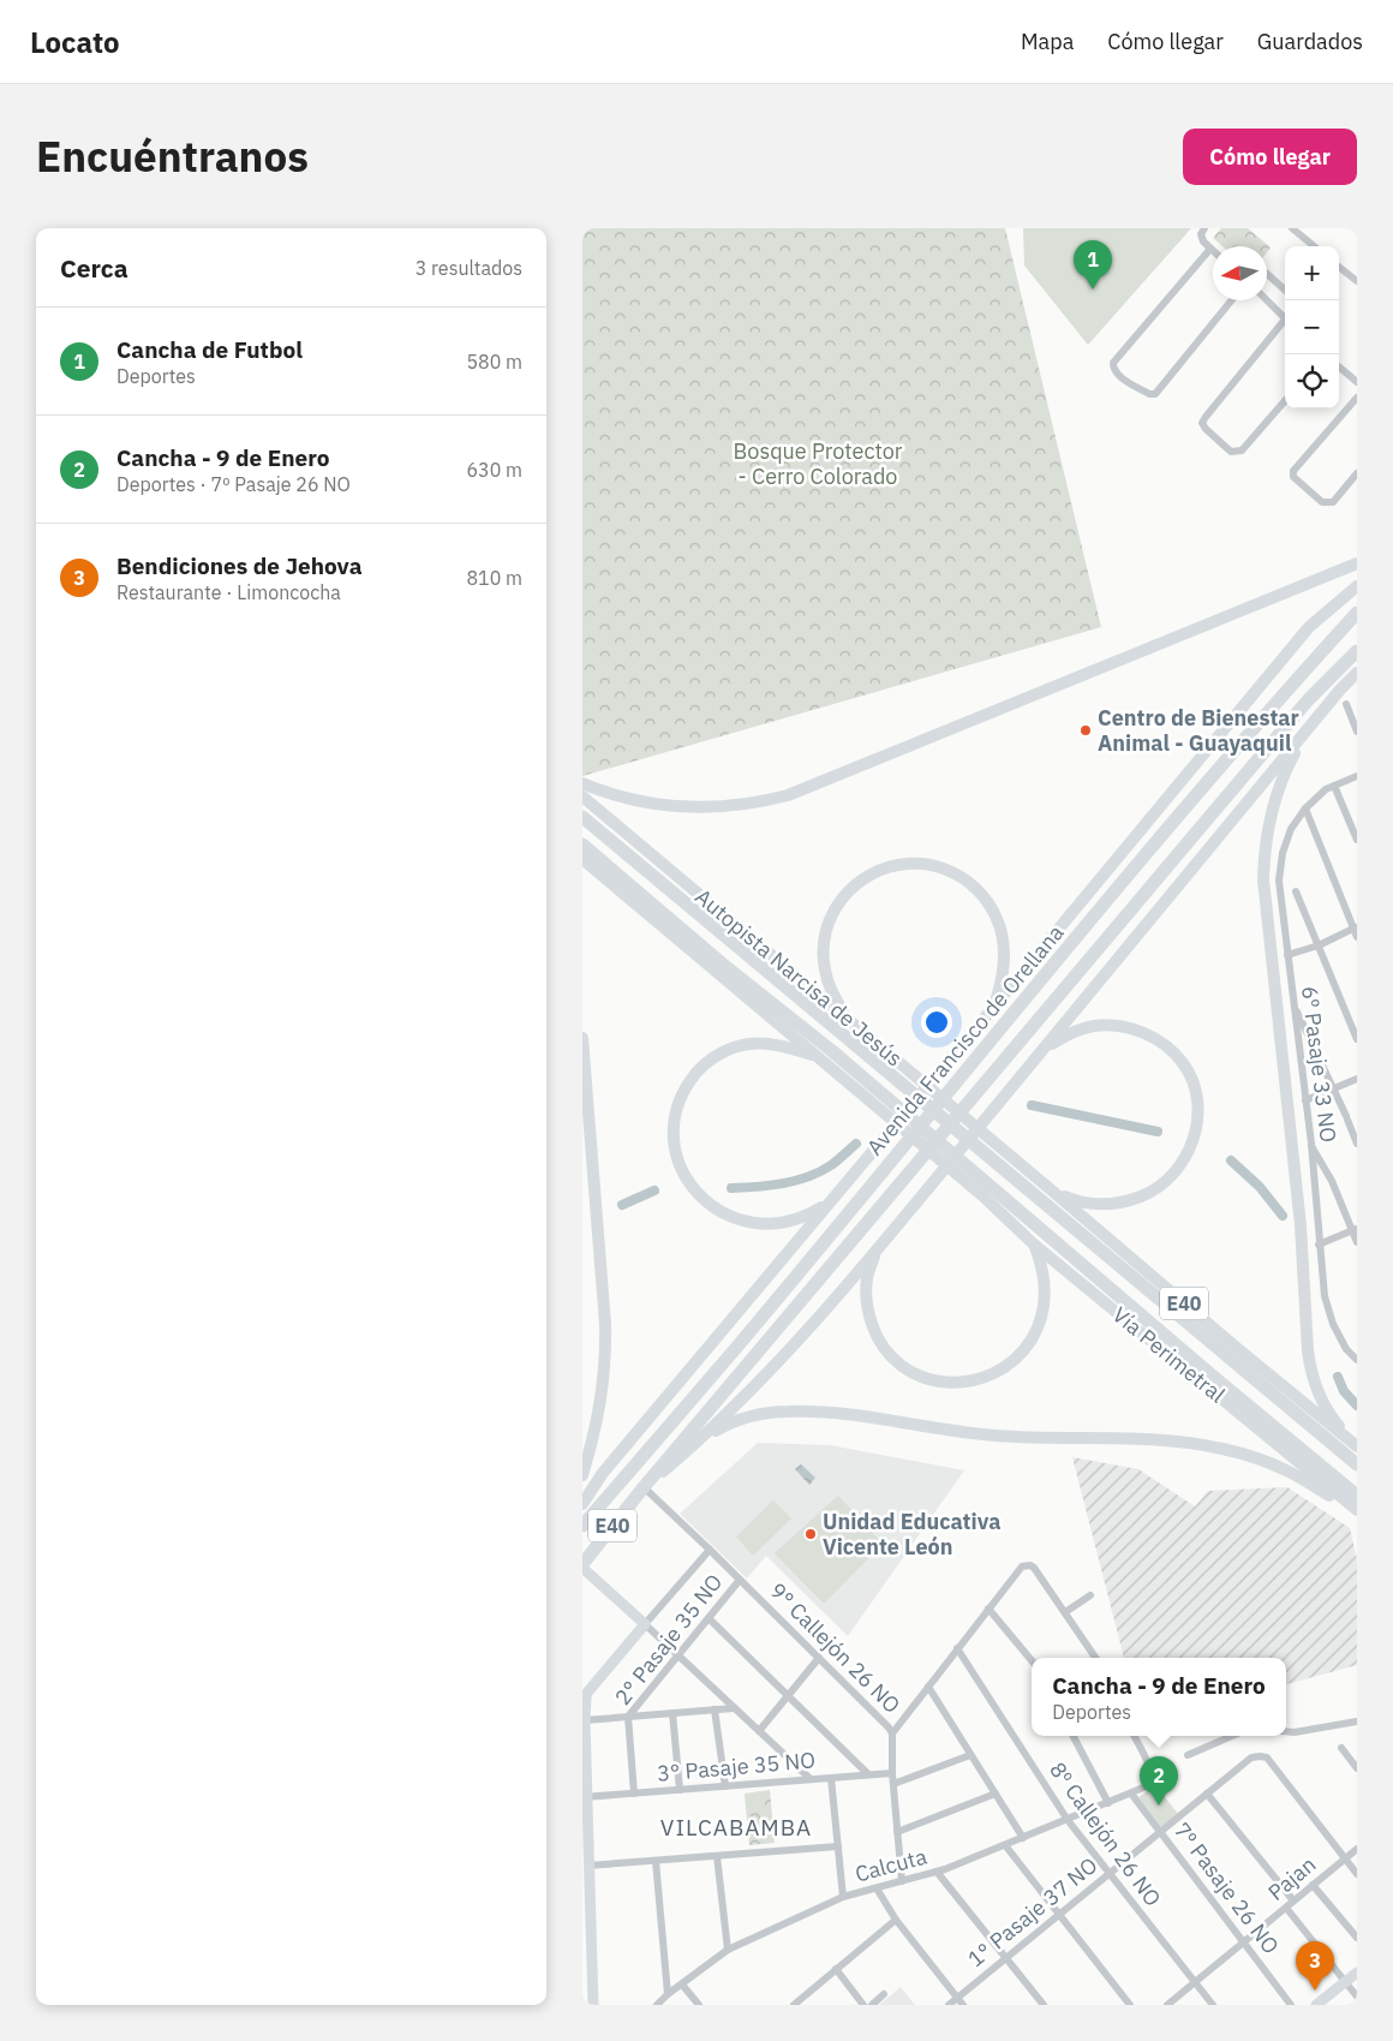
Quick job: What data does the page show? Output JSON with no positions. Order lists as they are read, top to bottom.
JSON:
{
  "streets": {
    "highway": [
      "Autopista Narcisa de Jesús",
      "Avenida Francisco de Orellana",
      "E40",
      "Vía Perimetral"
    ],
    "street": [
      "6º Pasaje 33 NO",
      "2° Pasaje 35 NO",
      "9° Callejón 26 NO",
      "3° Pasaje 35 NO",
      "8º Callejón 26 NO",
      "Calcuta",
      "Pajan",
      "7º Pasaje 26 NO",
      "1° Pasaje 37 NO"
    ]
  },
  "crossings": [
    ["Autopista Narcisa de Jesús", "E40"],
    ["Autopista Narcisa de Jesús", "Vía Perimetral"],
    ["Avenida Francisco de Orellana", "9° Callejón 26 NO"],
    ["2° Pasaje 35 NO", "9° Callejón 26 NO"],
    ["2° Pasaje 35 NO", "3° Pasaje 35 NO"],
    ["9° Callejón 26 NO", "3° Pasaje 35 NO"],
    ["9° Callejón 26 NO", "Calcuta"],
    ["8º Callejón 26 NO", "Calcuta"],
    ["8º Callejón 26 NO", "Pajan"],
    ["8º Callejón 26 NO", "1° Pasaje 37 NO"],
    ["Calcuta", "7º Pasaje 26 NO"],
    ["Pajan", "7º Pasaje 26 NO"],
    ["Pajan", "1° Pasaje 37 NO"],
    ["7º Pasaje 26 NO", "1° Pasaje 37 NO"]
  ],
  "districts": ["VILCABAMBA"],
  "parks": ["Bosque Protector - Cerro Colorado"],
  "places": ["Centro de Bienestar Animal - Guayaquil", "Unidad Educativa Vicente León"],
  "north": "left",
  "page": {
    "header": "Locato",
    "nav": ["Mapa", "Cómo llegar", "Guardados"],
    "title": "Encuéntranos",
    "buttons": "Cómo llegar",
    "heading": ["Cerca", "3 resultados"],
    "pins": ["1", "2", "3"],
    "map_buttons": ["+", "−"],
    "list": [
      {
        "mark": "1",
        "name": "Cancha de Futbol",
        "note": "Deportes",
        "value": "580 m"
      },
      {
        "mark": "2",
        "name": "Cancha - 9 de Enero",
        "note": "Deportes · 7º Pasaje 26 NO",
        "value": "630 m"
      },
      {
        "mark": "3",
        "name": "Bendiciones de Jehova",
        "note": "Restaurante · Limoncocha",
        "value": "810 m"
      }
    ],
    "popup": ["Cancha - 9 de Enero", "Deportes"]
  }
}
